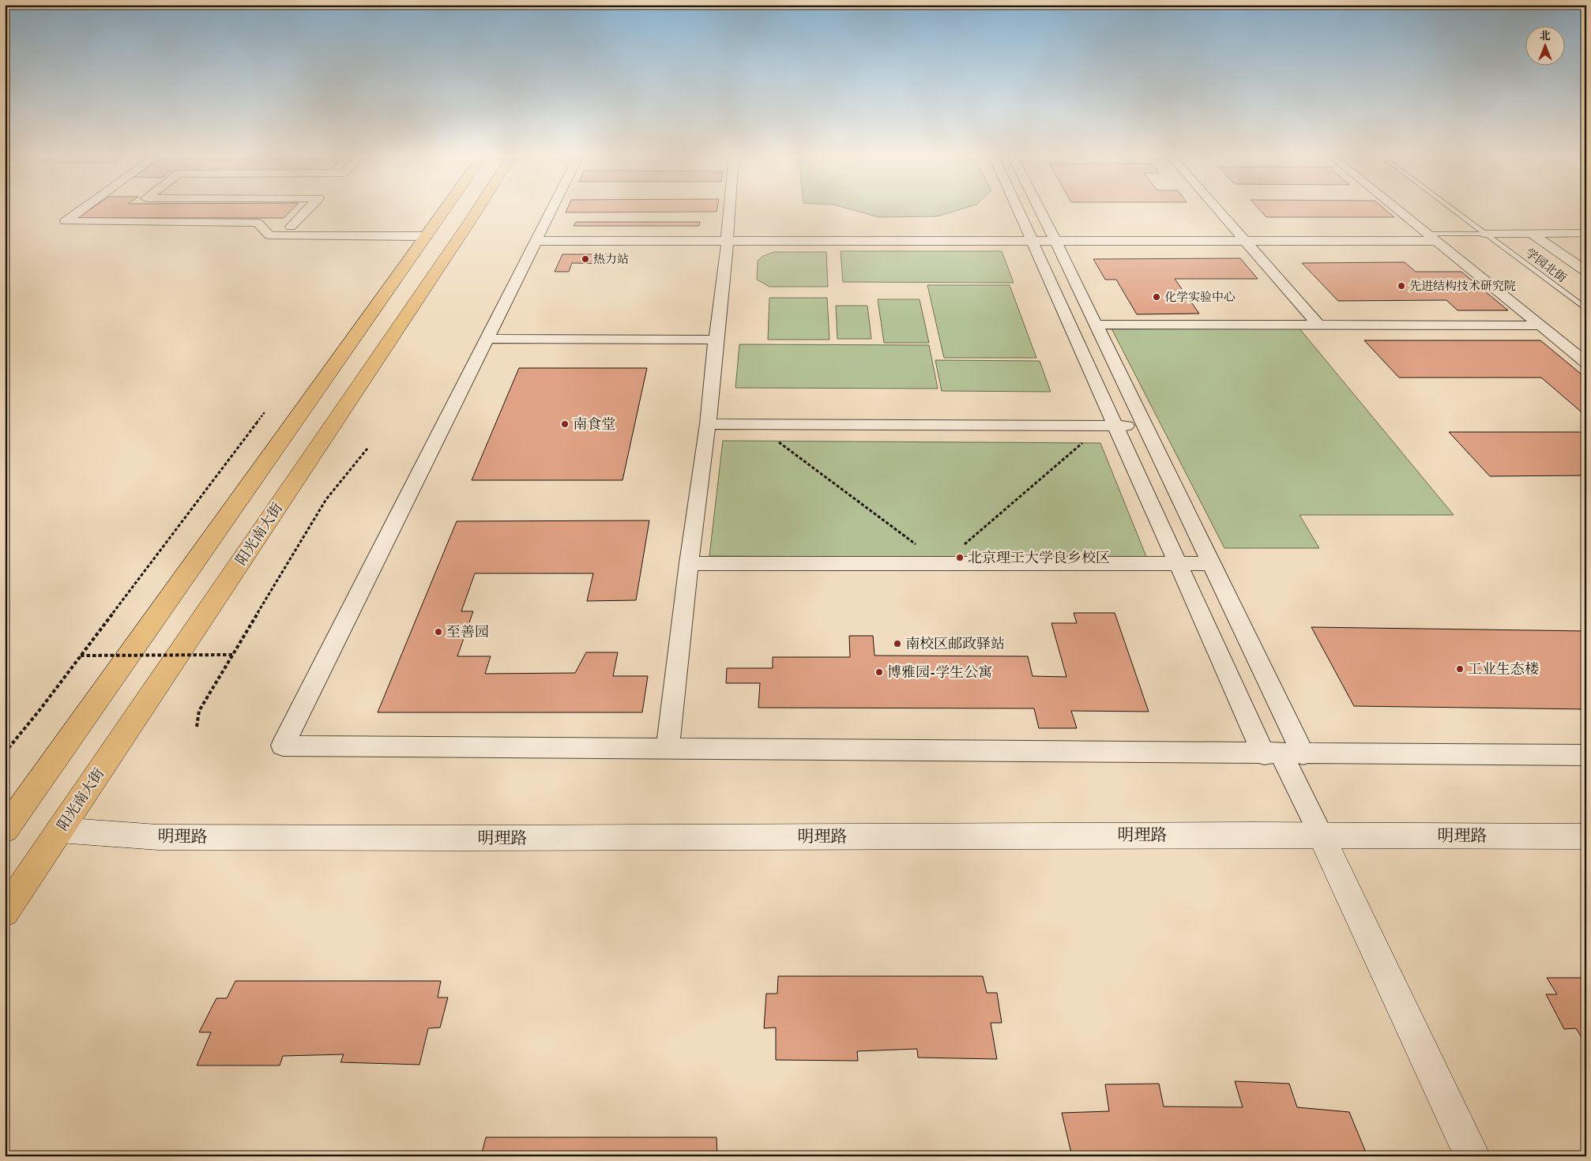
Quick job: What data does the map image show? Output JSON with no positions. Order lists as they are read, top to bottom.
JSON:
{
  "streets": {
    "main road": ["阳光南大街"],
    "street": ["明理路"],
    "lane": ["学园北街"]
  },
  "crossings": [
    ["阳光南大街", "明理路"]
  ],
  "places": [
    "热力站",
    "先进结构技术研究院",
    "化学实验中心",
    "南食堂",
    "北京理工大学良乡校区",
    "至善园",
    "南校区邮政驿站",
    "工业生态楼",
    "博雅园-学生公寓"
  ],
  "north": "top"
}
